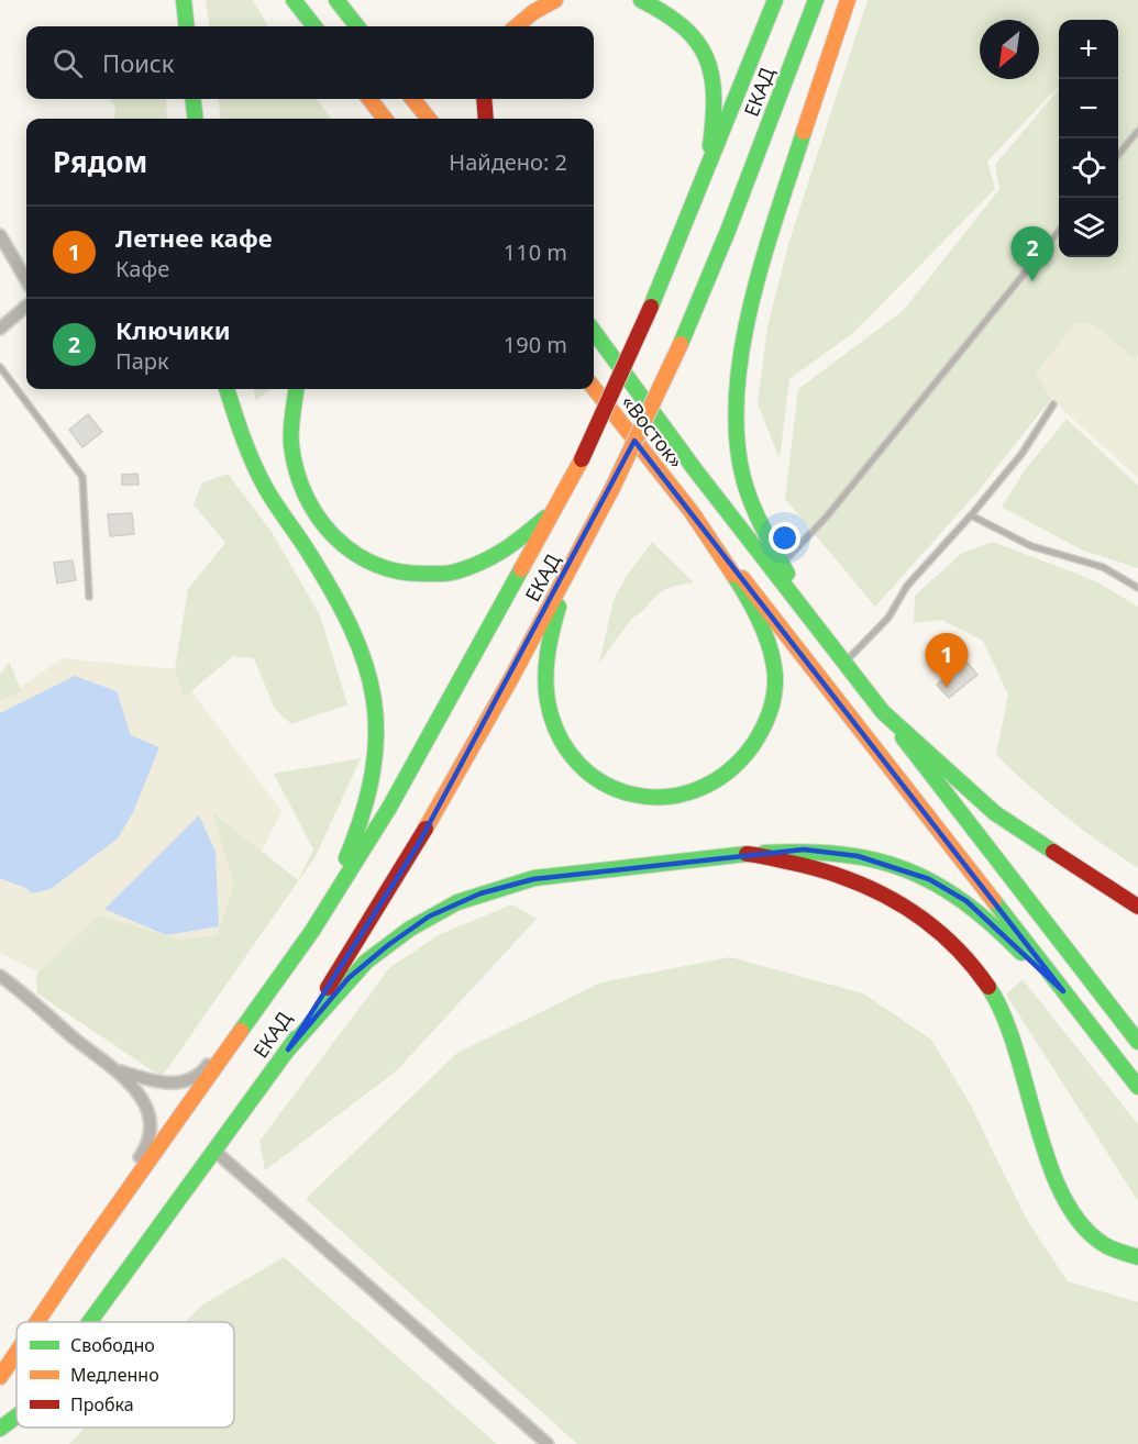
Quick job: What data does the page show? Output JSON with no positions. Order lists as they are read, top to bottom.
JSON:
{
  "streets": {
    "main road": ["ЕКАД", "«Восток»"]
  },
  "legend": ["Свободно", "Медленно", "Пробка"],
  "north": "bottom left",
  "page": {
    "map_buttons": ["+", "−"],
    "search": "Поиск",
    "heading": ["Рядом", "Найдено: 2"],
    "list": [
      {
        "mark": "1",
        "name": "Летнее кафе",
        "note": "Кафе",
        "value": "110 m"
      },
      {
        "mark": "2",
        "name": "Ключики",
        "note": "Парк",
        "value": "190 m"
      }
    ],
    "pins": ["2", "1"]
  }
}
